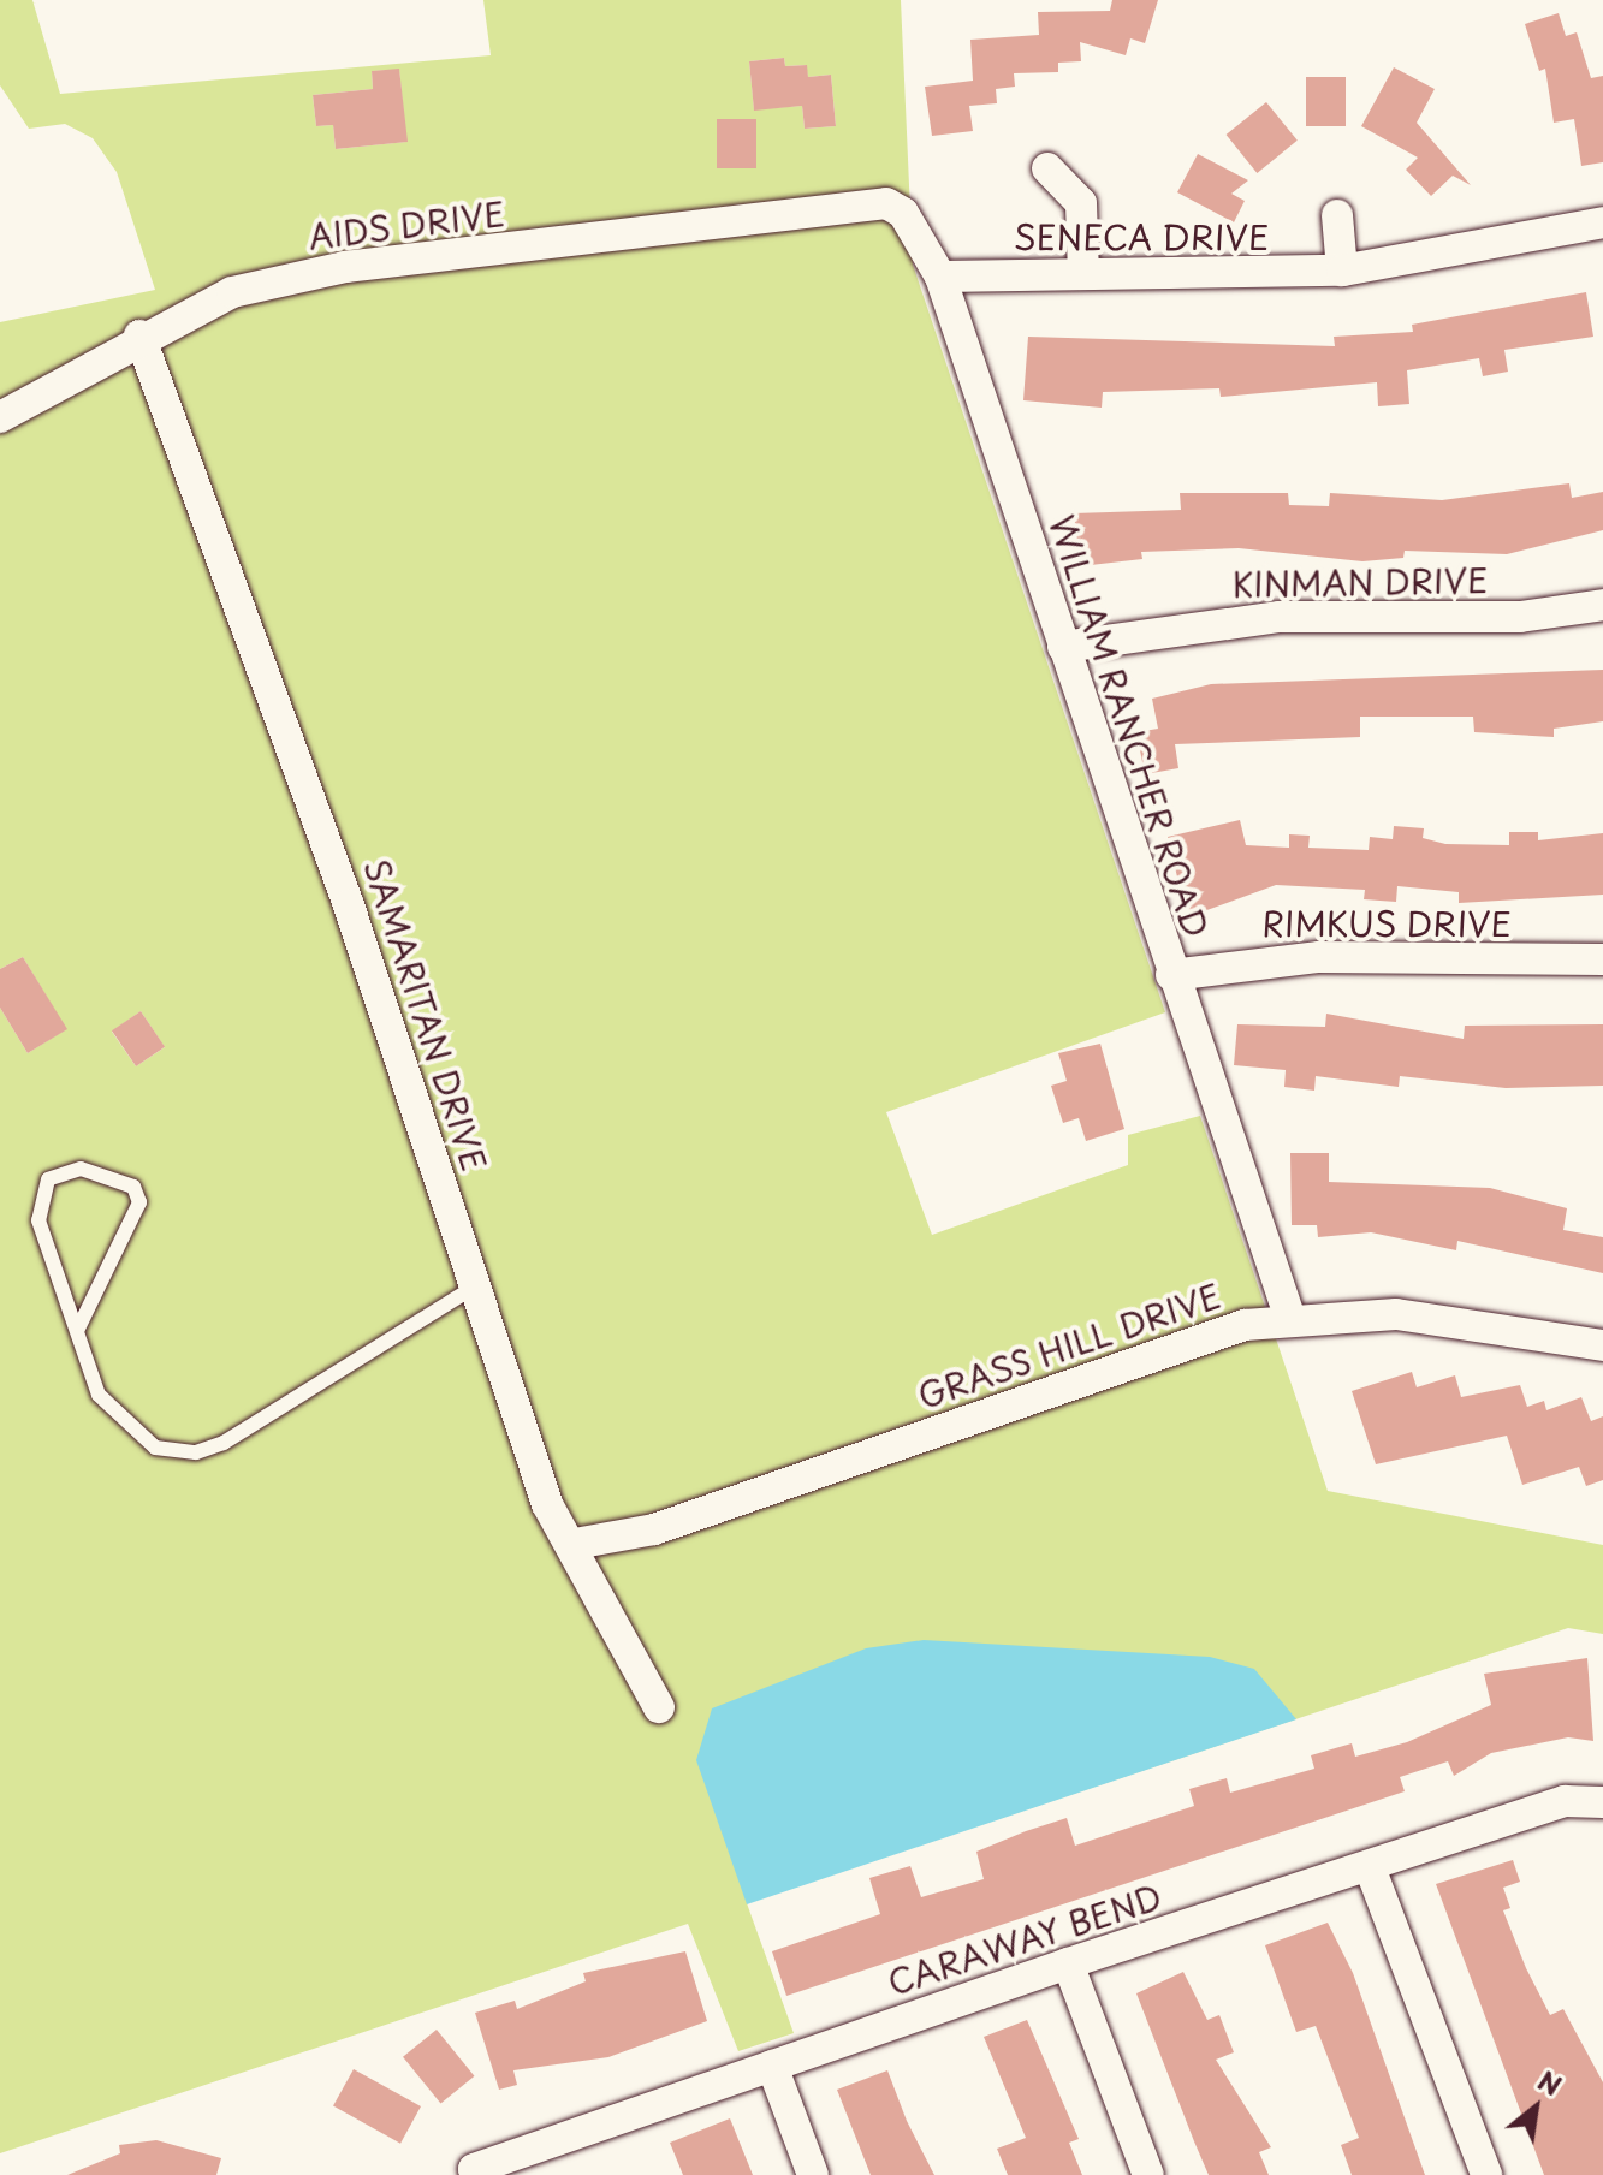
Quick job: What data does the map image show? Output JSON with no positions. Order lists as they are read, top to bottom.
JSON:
{
  "streets": {
    "street": [
      "AIDS DRIVE",
      "SENECA DRIVE",
      "KINMAN DRIVE",
      "WILLIAM RANCHER ROAD",
      "RIMKUS DRIVE",
      "SAMARITAN DRIVE",
      "GRASS HILL DRIVE",
      "CARAWAY BEND"
    ]
  },
  "crossings": [
    ["AIDS DRIVE", "WILLIAM RANCHER ROAD"],
    ["AIDS DRIVE", "SAMARITAN DRIVE"],
    ["SENECA DRIVE", "WILLIAM RANCHER ROAD"],
    ["KINMAN DRIVE", "WILLIAM RANCHER ROAD"],
    ["WILLIAM RANCHER ROAD", "RIMKUS DRIVE"],
    ["WILLIAM RANCHER ROAD", "GRASS HILL DRIVE"],
    ["SAMARITAN DRIVE", "GRASS HILL DRIVE"]
  ],
  "north": "top right"
}
